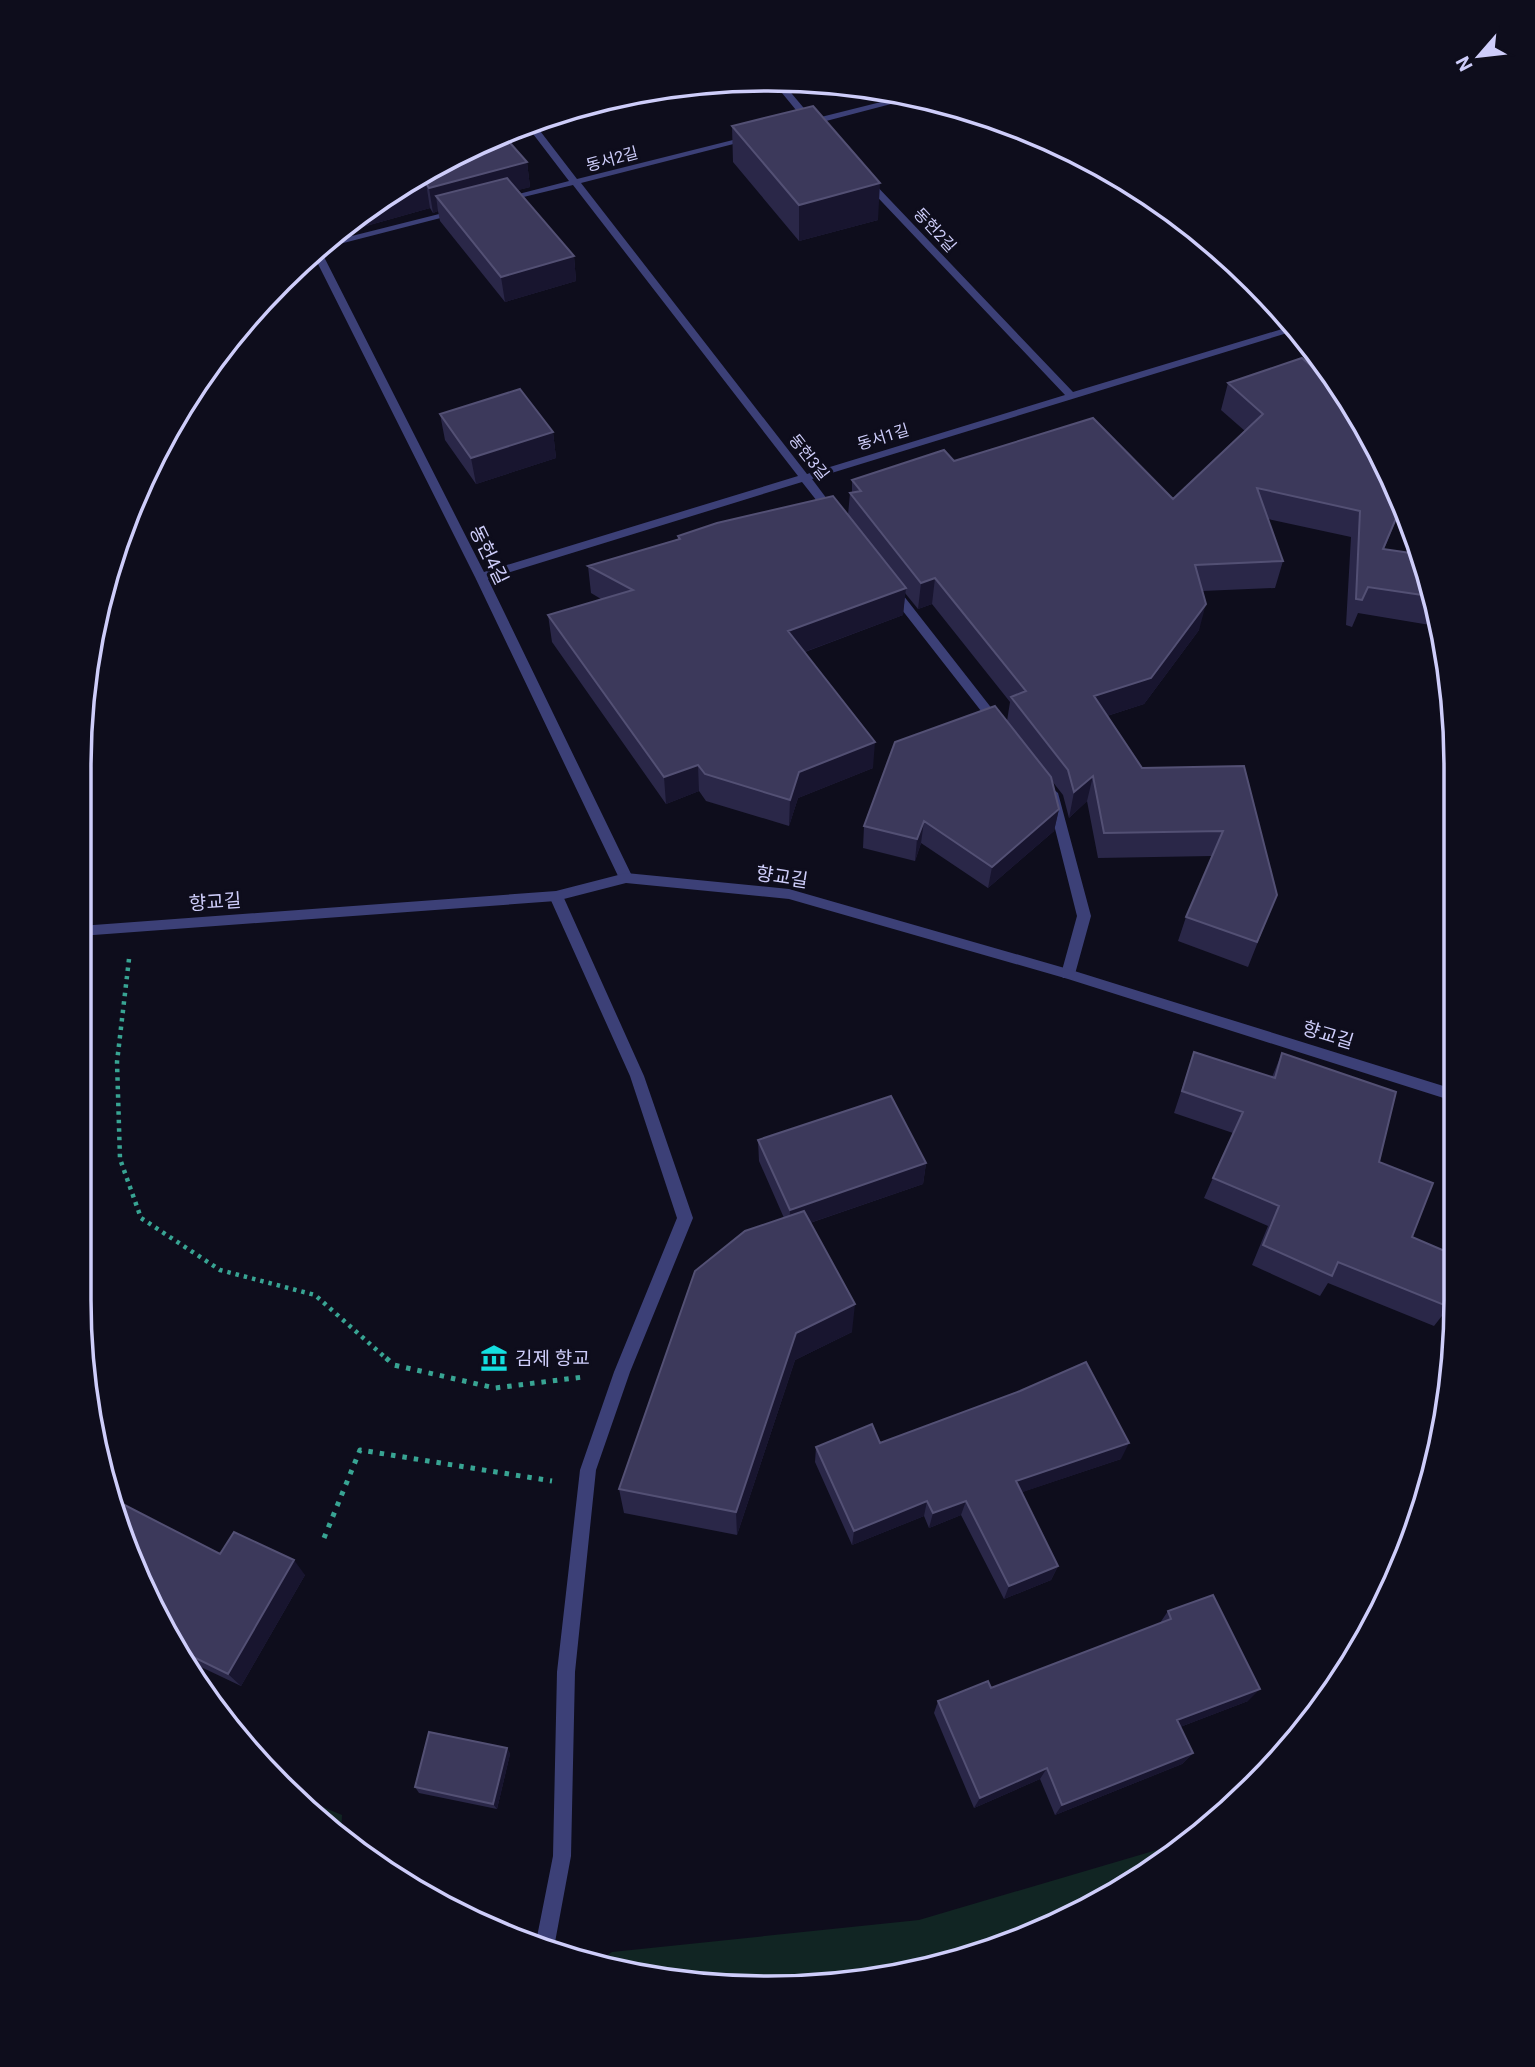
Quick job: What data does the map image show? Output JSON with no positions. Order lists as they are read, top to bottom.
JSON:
{
  "streets": {
    "street": [
      "동서2길",
      "동헌2길",
      "동서1길",
      "동헌3길",
      "동헌4길",
      "향교길"
    ]
  },
  "crossings": [
    ["동서2길", "동헌3길"],
    ["동헌2길", "동서1길"],
    ["동서1길", "동헌3길"],
    ["동서1길", "동헌4길"],
    ["동헌4길", "향교길"]
  ],
  "places": {
    "museum": ["김제 향교"]
  },
  "north": "bottom left"
}
